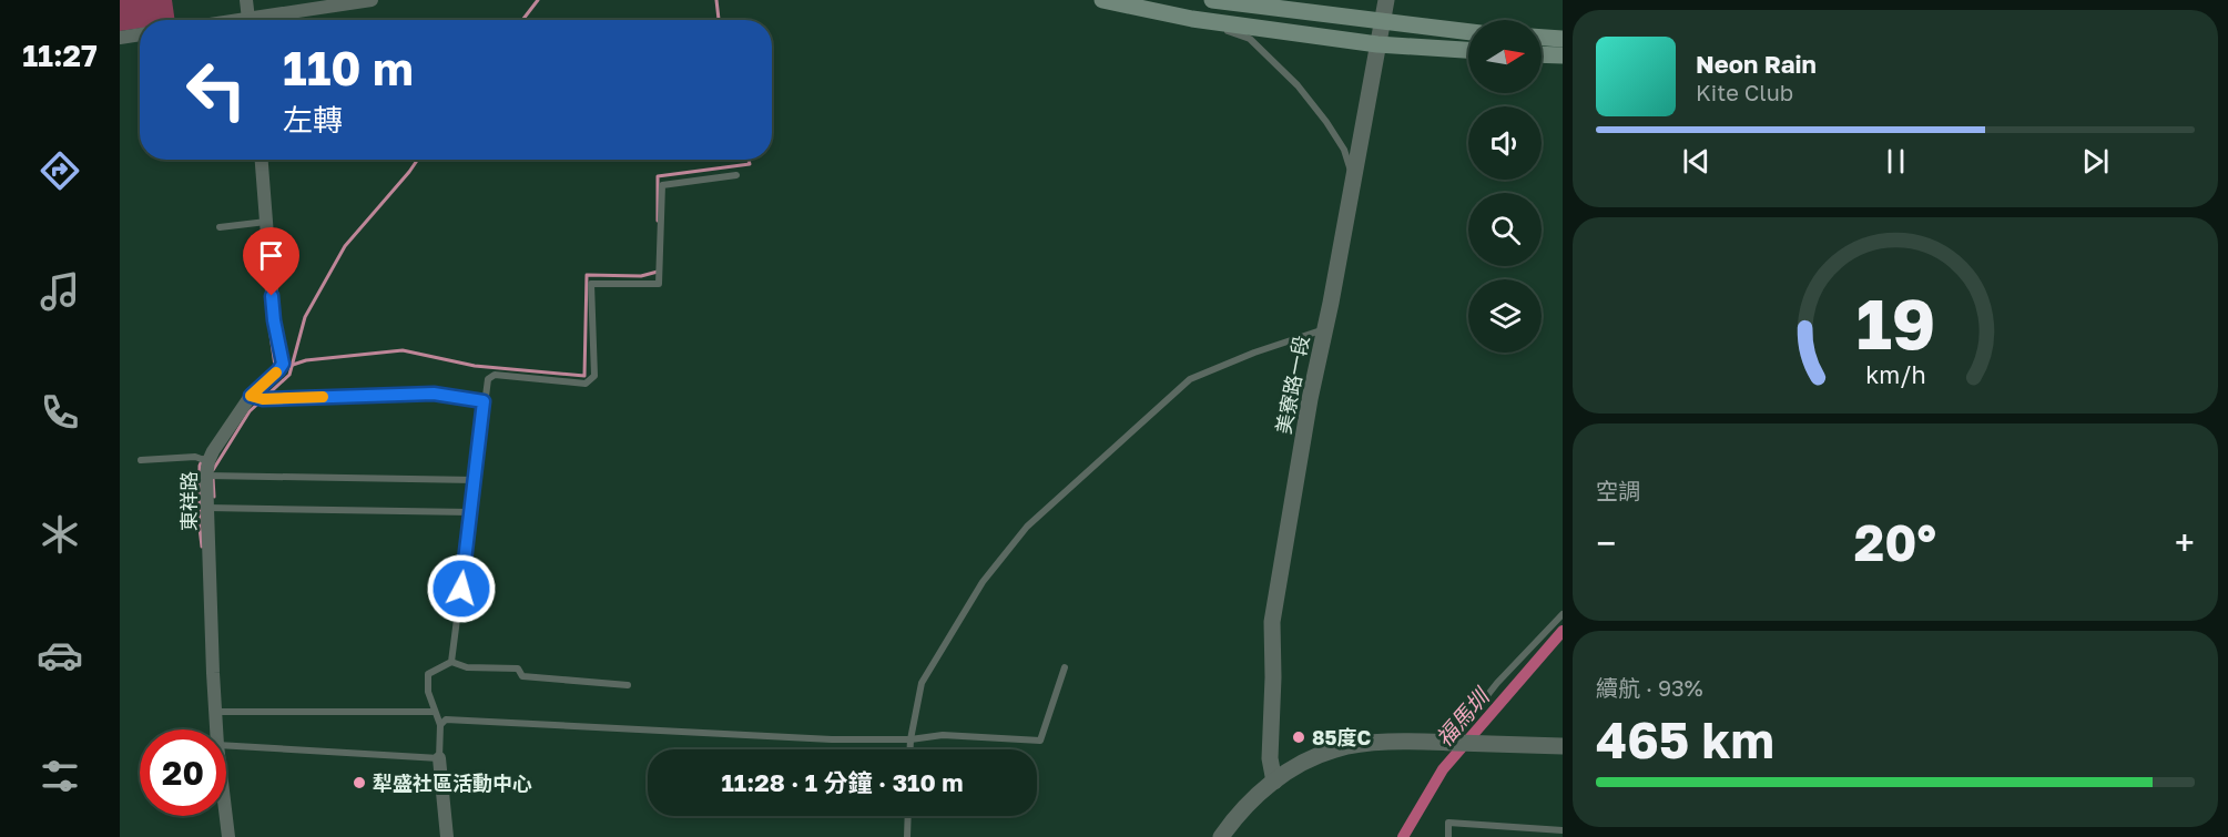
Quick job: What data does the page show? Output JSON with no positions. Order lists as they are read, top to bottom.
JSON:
{
  "streets": {
    "street": ["美寮路一段", "東祥路"]
  },
  "water": ["福馬圳"],
  "places": ["85度C", "犁盛社區活動中心"],
  "north": "right",
  "page": {
    "tabs": "11:27",
    "turn": ["110 m", "左轉"],
    "song": ["Neon Rain", "Kite Club"],
    "tile": [
      "空調",
      ["續航 · 93%", "465 km"]
    ],
    "heat": ["−", "20°", "+"],
    "limit": "20",
    "trip": "11:28 · 1 分鐘 · 310 m",
    "gauge": ["19", "km/h"]
  }
}
